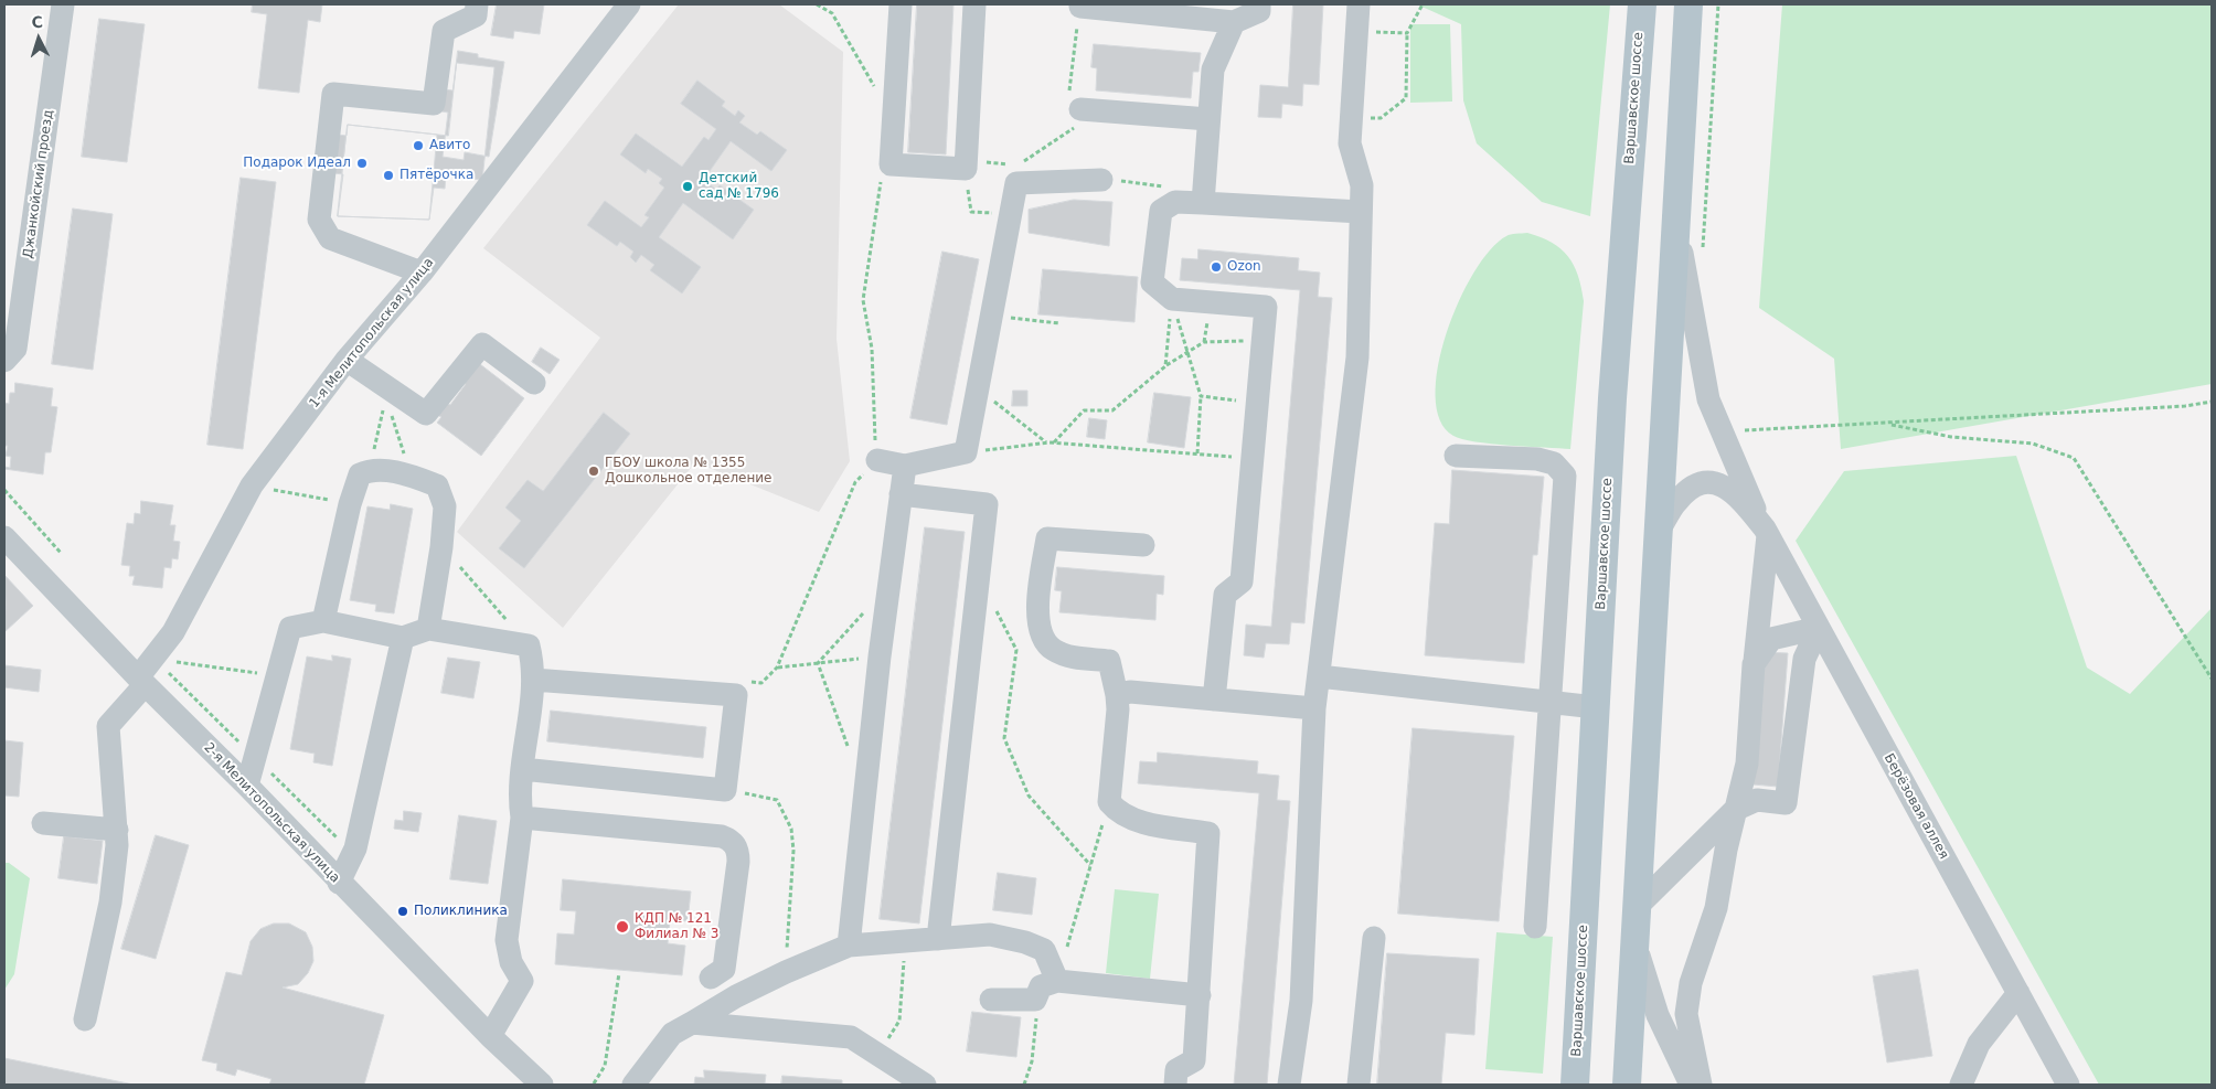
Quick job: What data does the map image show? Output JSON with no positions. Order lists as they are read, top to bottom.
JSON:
{
  "streets": {
    "main road": ["Варшавское шоссе"],
    "street": [
      "Джанкойский проезд",
      "1-я Мелитопольская улица",
      "Берёзовая аллея",
      "2-я Мелитопольская улица"
    ]
  },
  "crossings": [
    ["1-я Мелитопольская улица", "2-я Мелитопольская улица"]
  ],
  "places": [
    "Авито",
    "Подарок Идеал",
    "Пятёрочка",
    "Детский сад № 1796",
    "Ozon",
    "ГБОУ школа № 1355 Дошкольное отделение",
    "Поликлиника",
    "КДП № 121 Филиал № 3"
  ],
  "north": "top"
}
